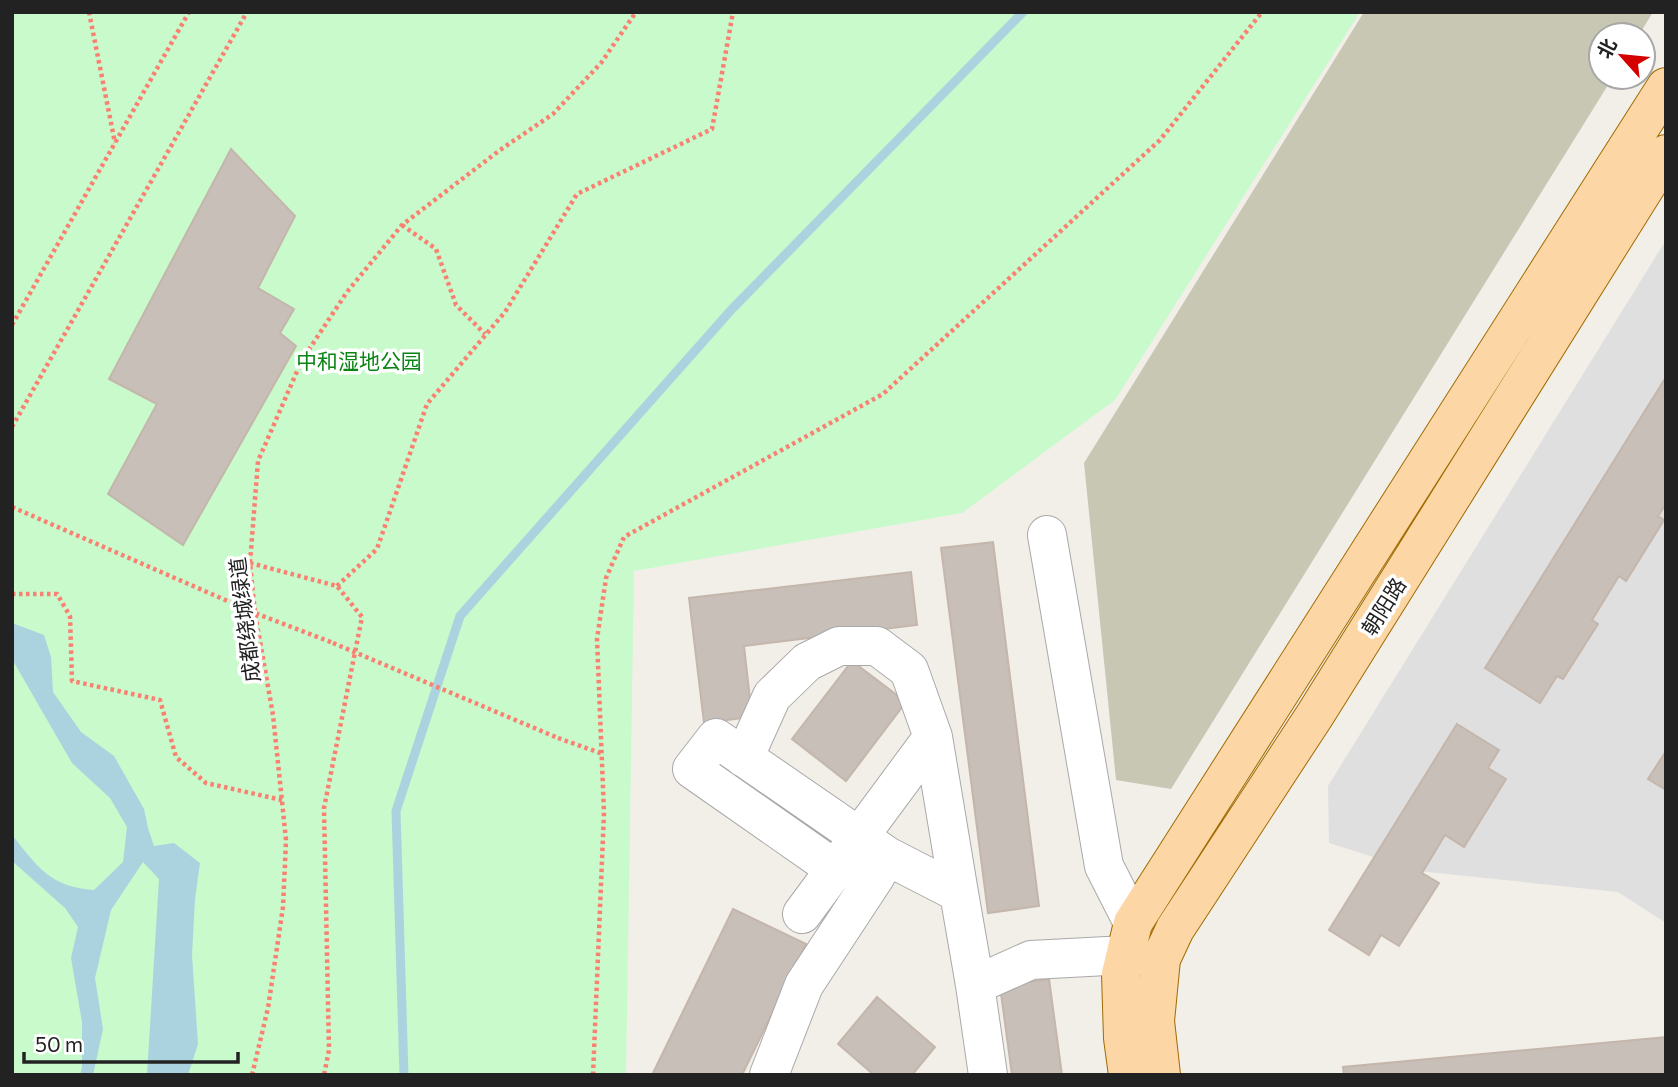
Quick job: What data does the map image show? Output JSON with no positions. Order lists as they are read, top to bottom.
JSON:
{
  "streets": {
    "main road": ["朝阳路"],
    "path": ["成都绕城绿道"]
  },
  "parks": ["中和湿地公园"],
  "scale_bar": "50 m",
  "north": "top left"
}
